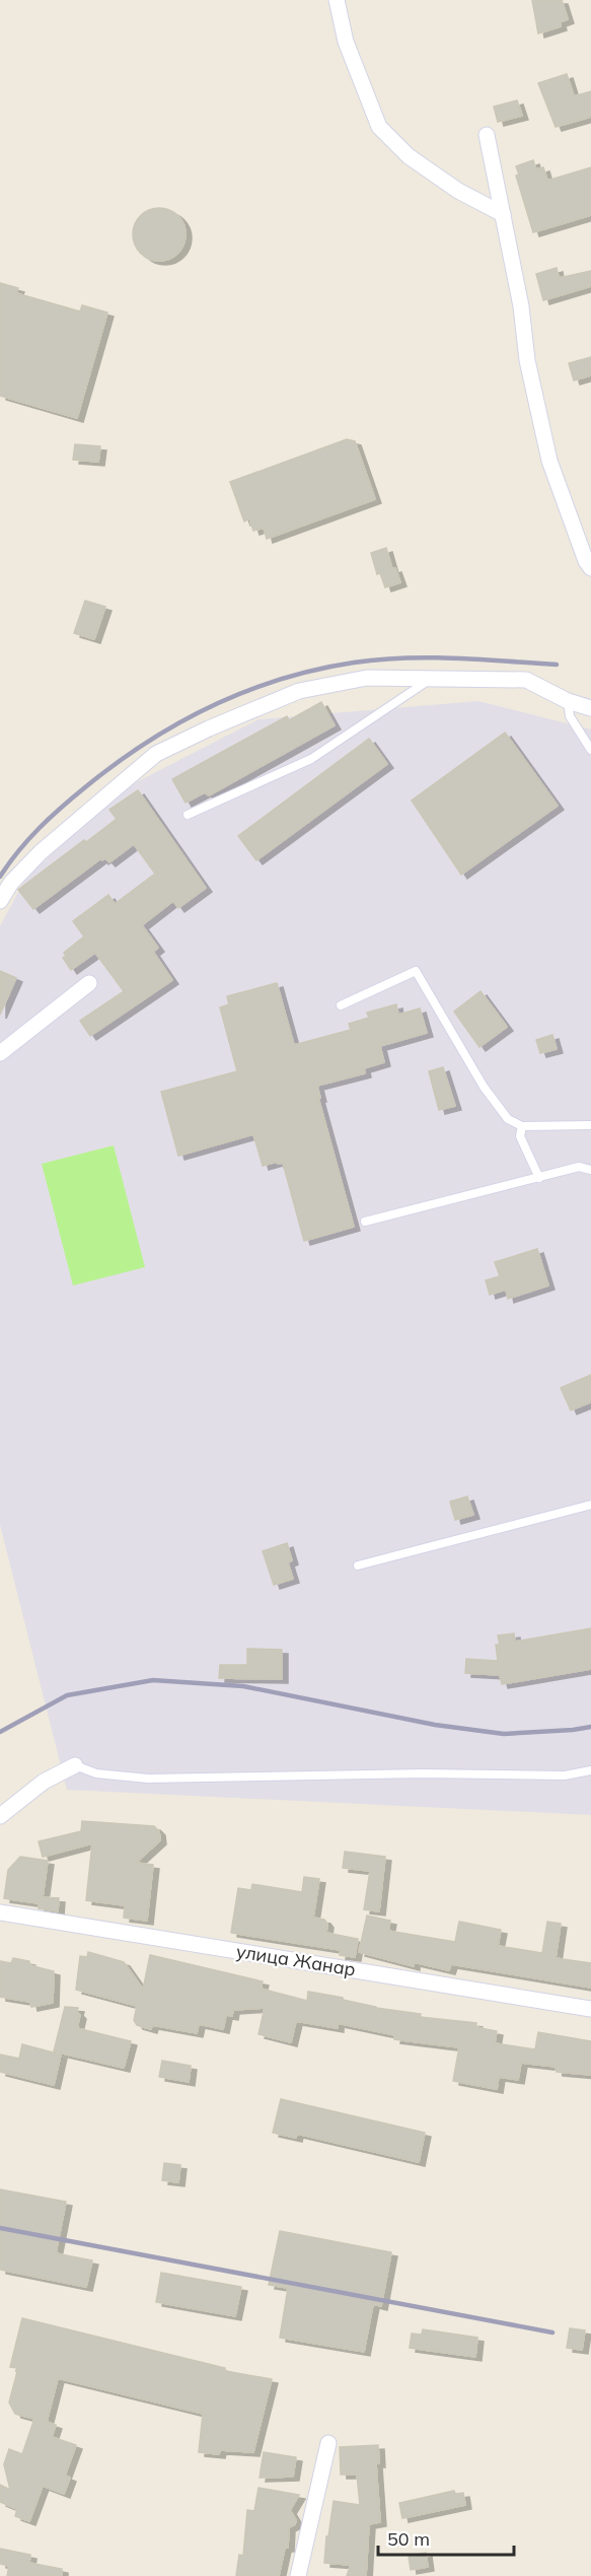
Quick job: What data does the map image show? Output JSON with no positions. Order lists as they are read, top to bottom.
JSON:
{
  "streets": {
    "street": ["улица Жанар"]
  },
  "scale_bar": "50 m"
}
